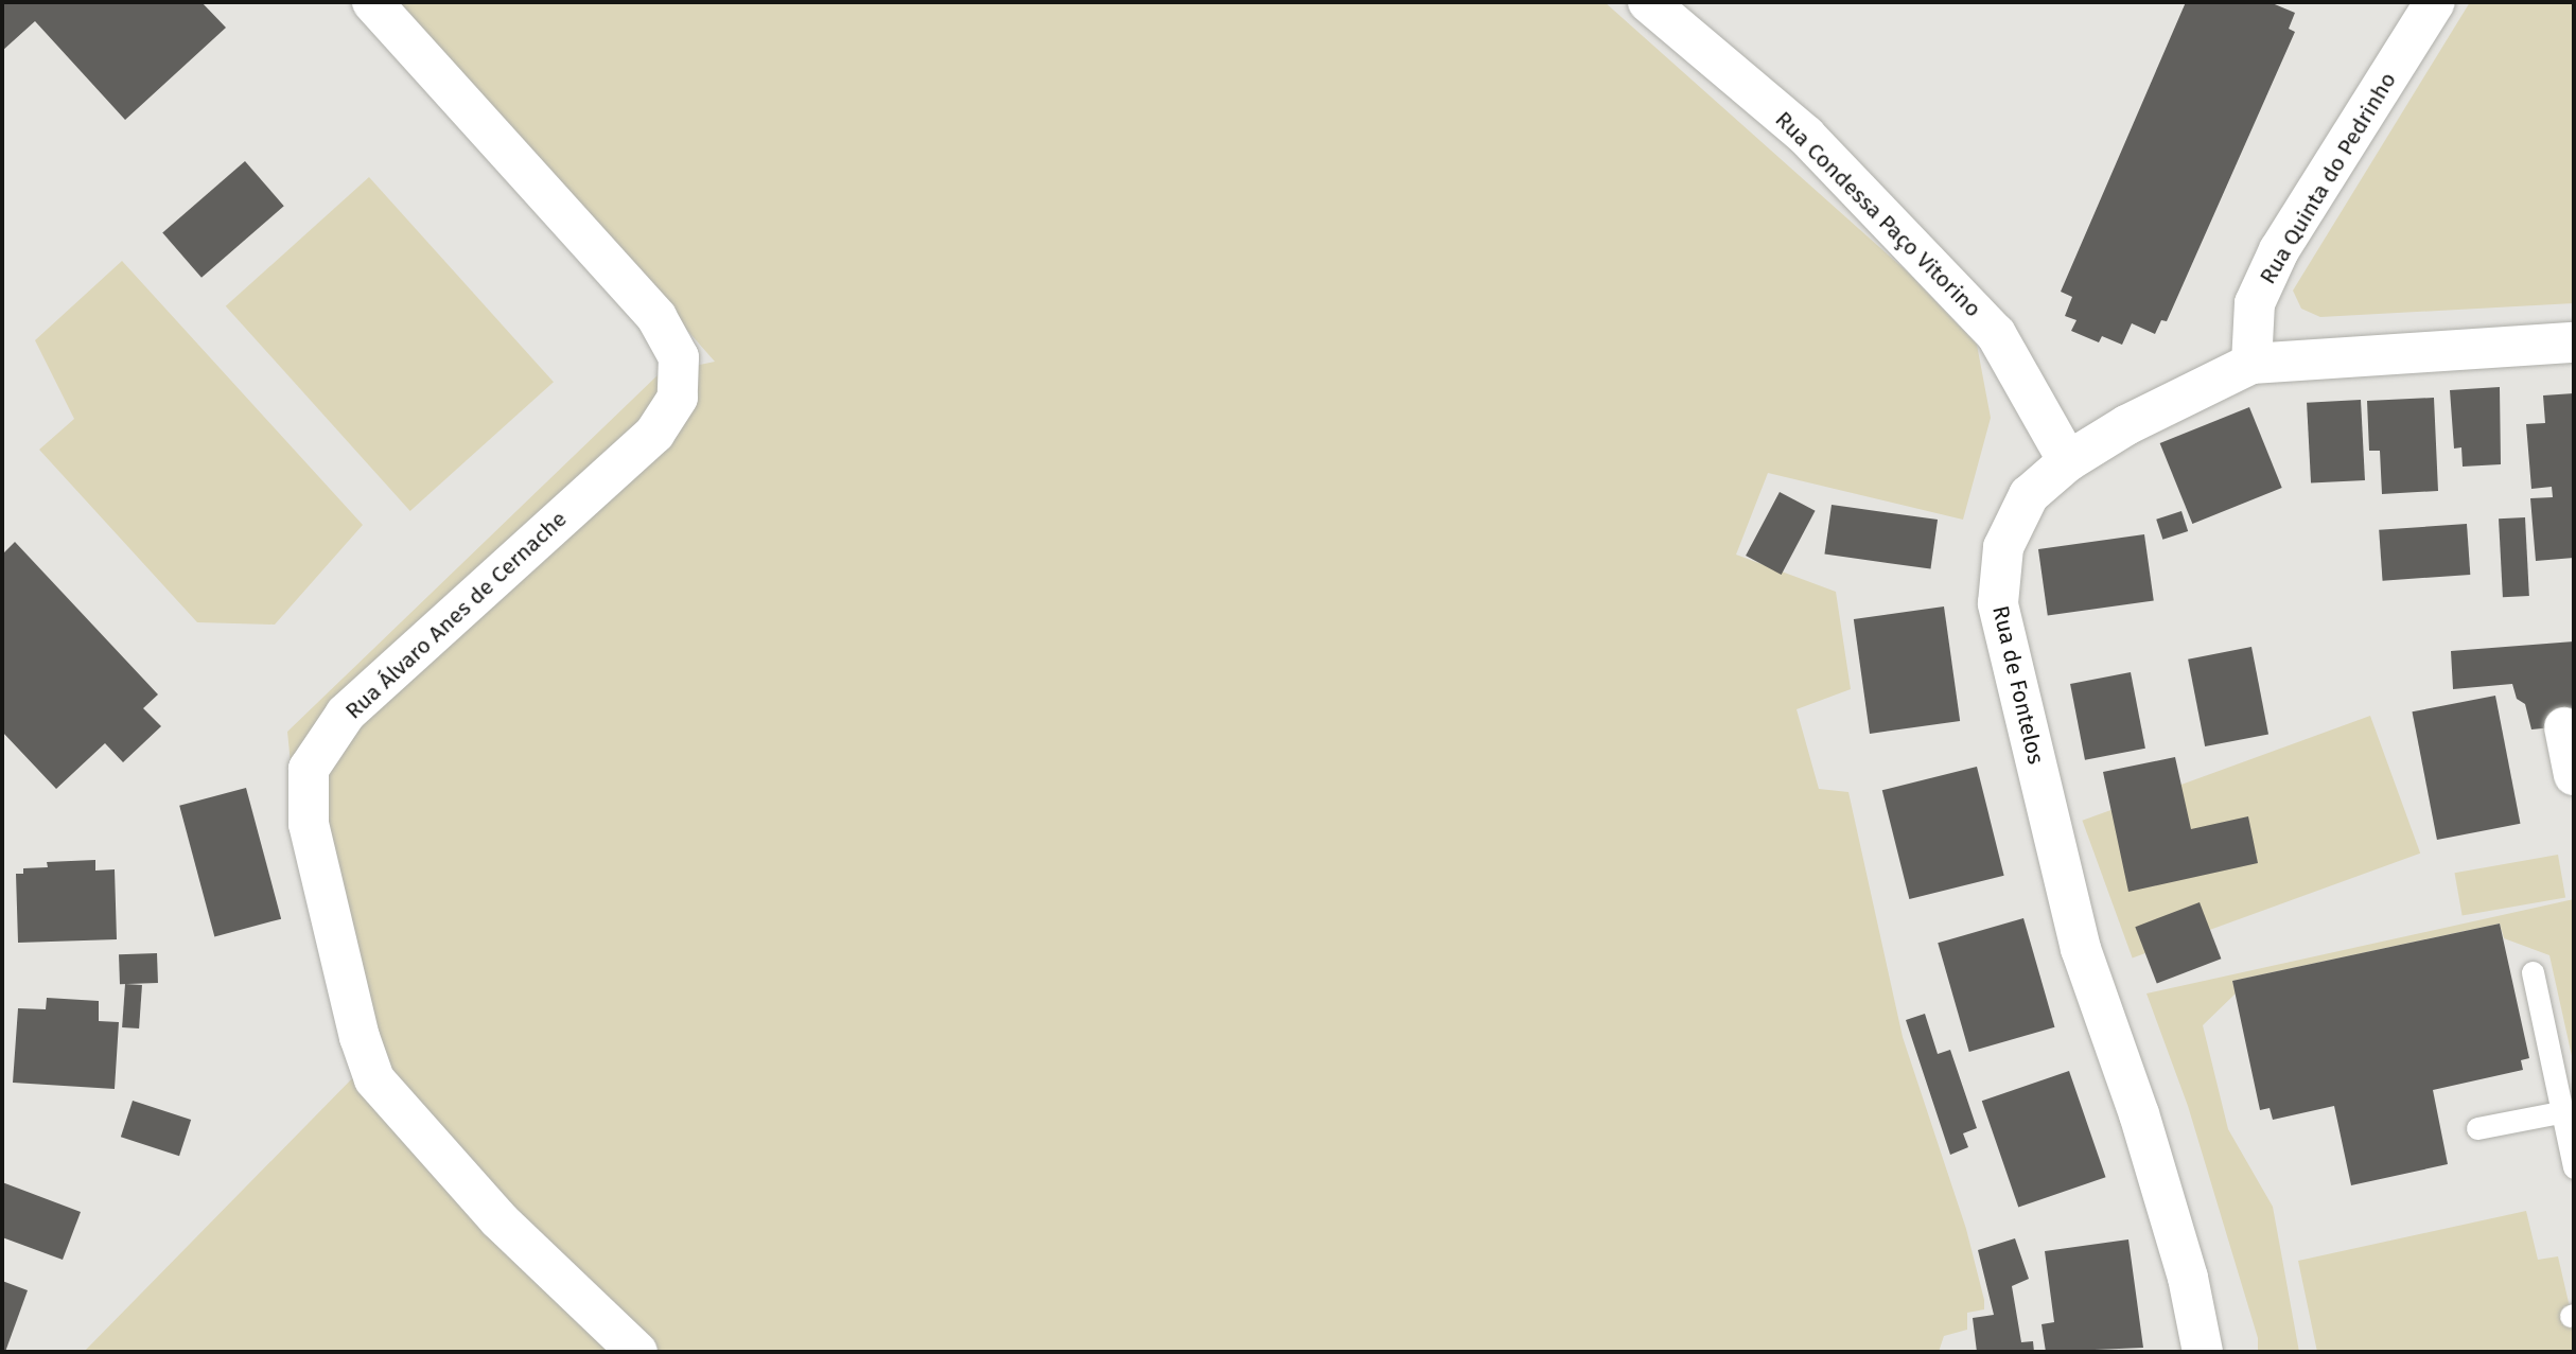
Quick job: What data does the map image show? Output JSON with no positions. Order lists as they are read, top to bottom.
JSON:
{
  "streets": {
    "street": [
      "Rua Quinta do Pedrinho",
      "Rua Condessa Paço Vitorino",
      "Rua Álvaro Anes de Cernache",
      "Rua de Fontelos"
    ]
  },
  "crossings": [
    ["Rua Quinta do Pedrinho", "Rua de Fontelos"],
    ["Rua Condessa Paço Vitorino", "Rua de Fontelos"]
  ]
}
